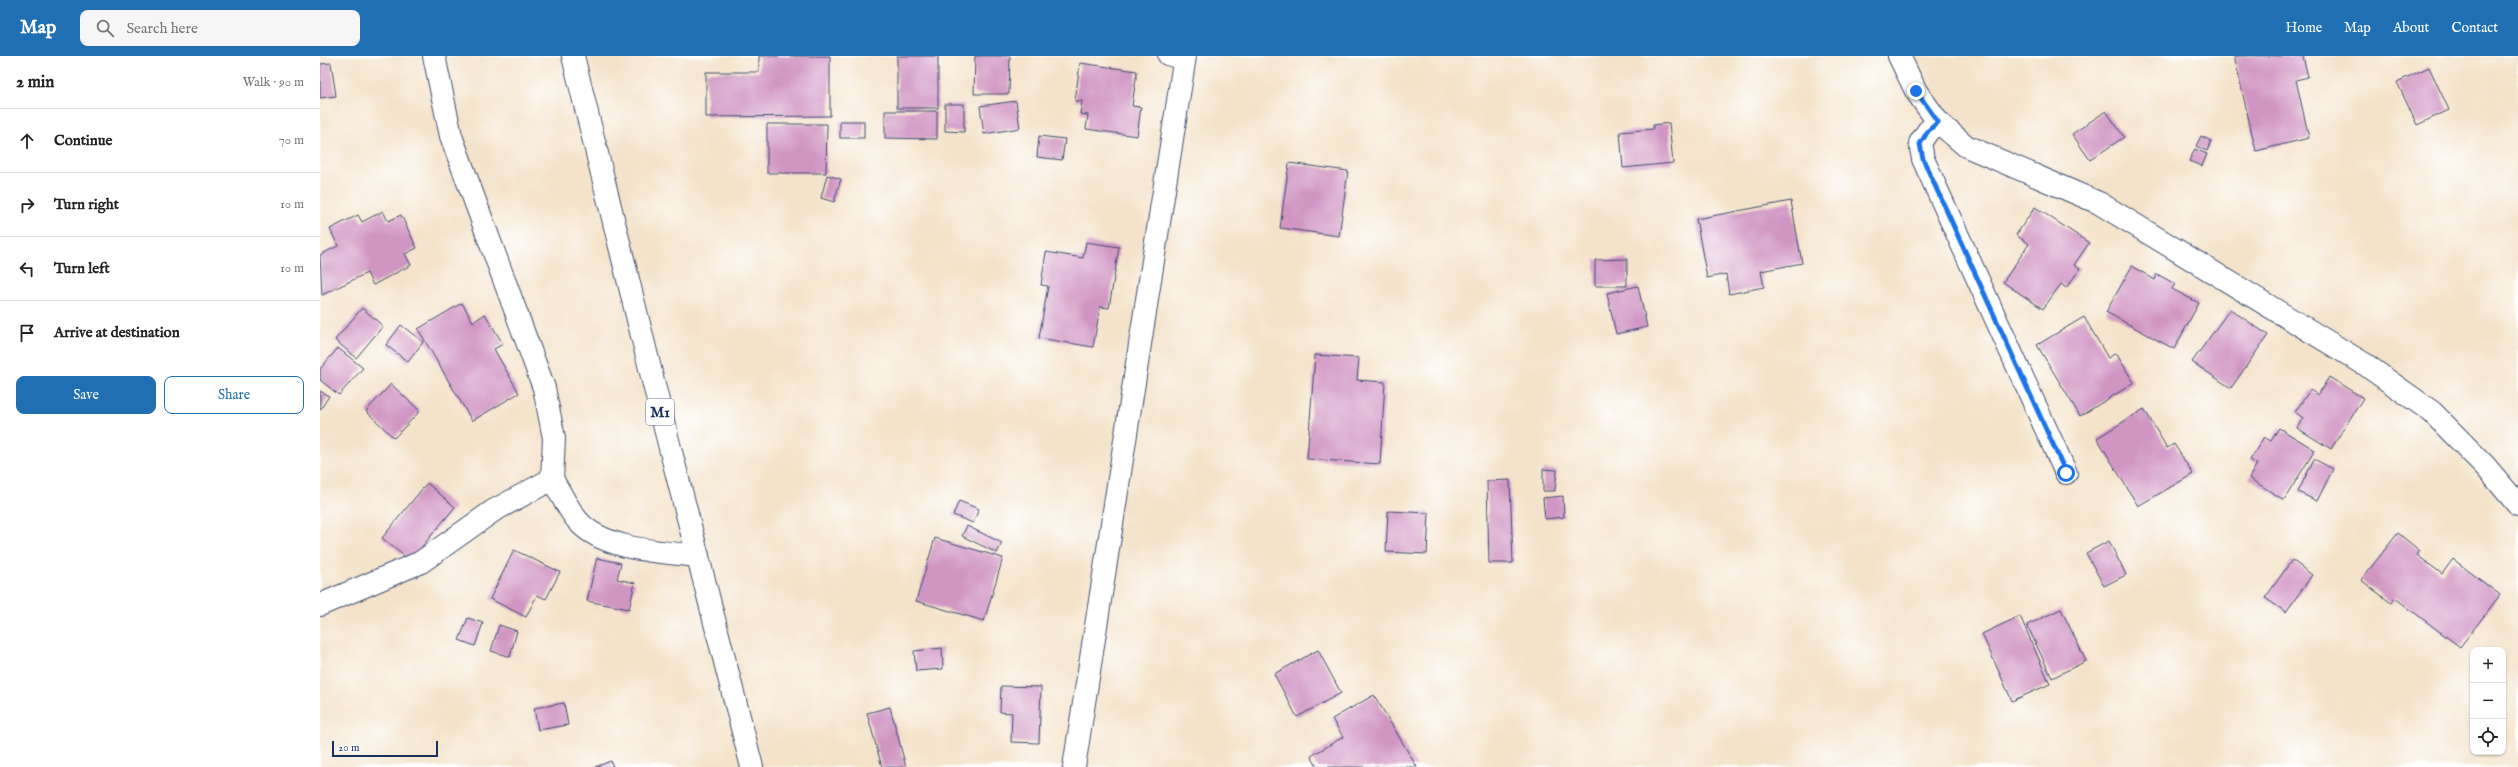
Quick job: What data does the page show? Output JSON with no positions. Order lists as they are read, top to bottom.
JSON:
{
  "streets": {
    "main road": ["M1"]
  },
  "scale_bar": "20 m",
  "page": {
    "header": "Map",
    "search": "Search here",
    "nav": [
      "Home",
      "Map",
      "About",
      "Contact"
    ],
    "heading": ["2 min", "Walk · 90 m"],
    "list": [
      ["Continue", "70 m"],
      ["Turn right", "10 m"],
      ["Turn left", "10 m"],
      "Arrive at destination"
    ],
    "buttons": ["Save", "Share"],
    "map_buttons": ["+", "−"],
    "scale": "20 m"
  }
}
